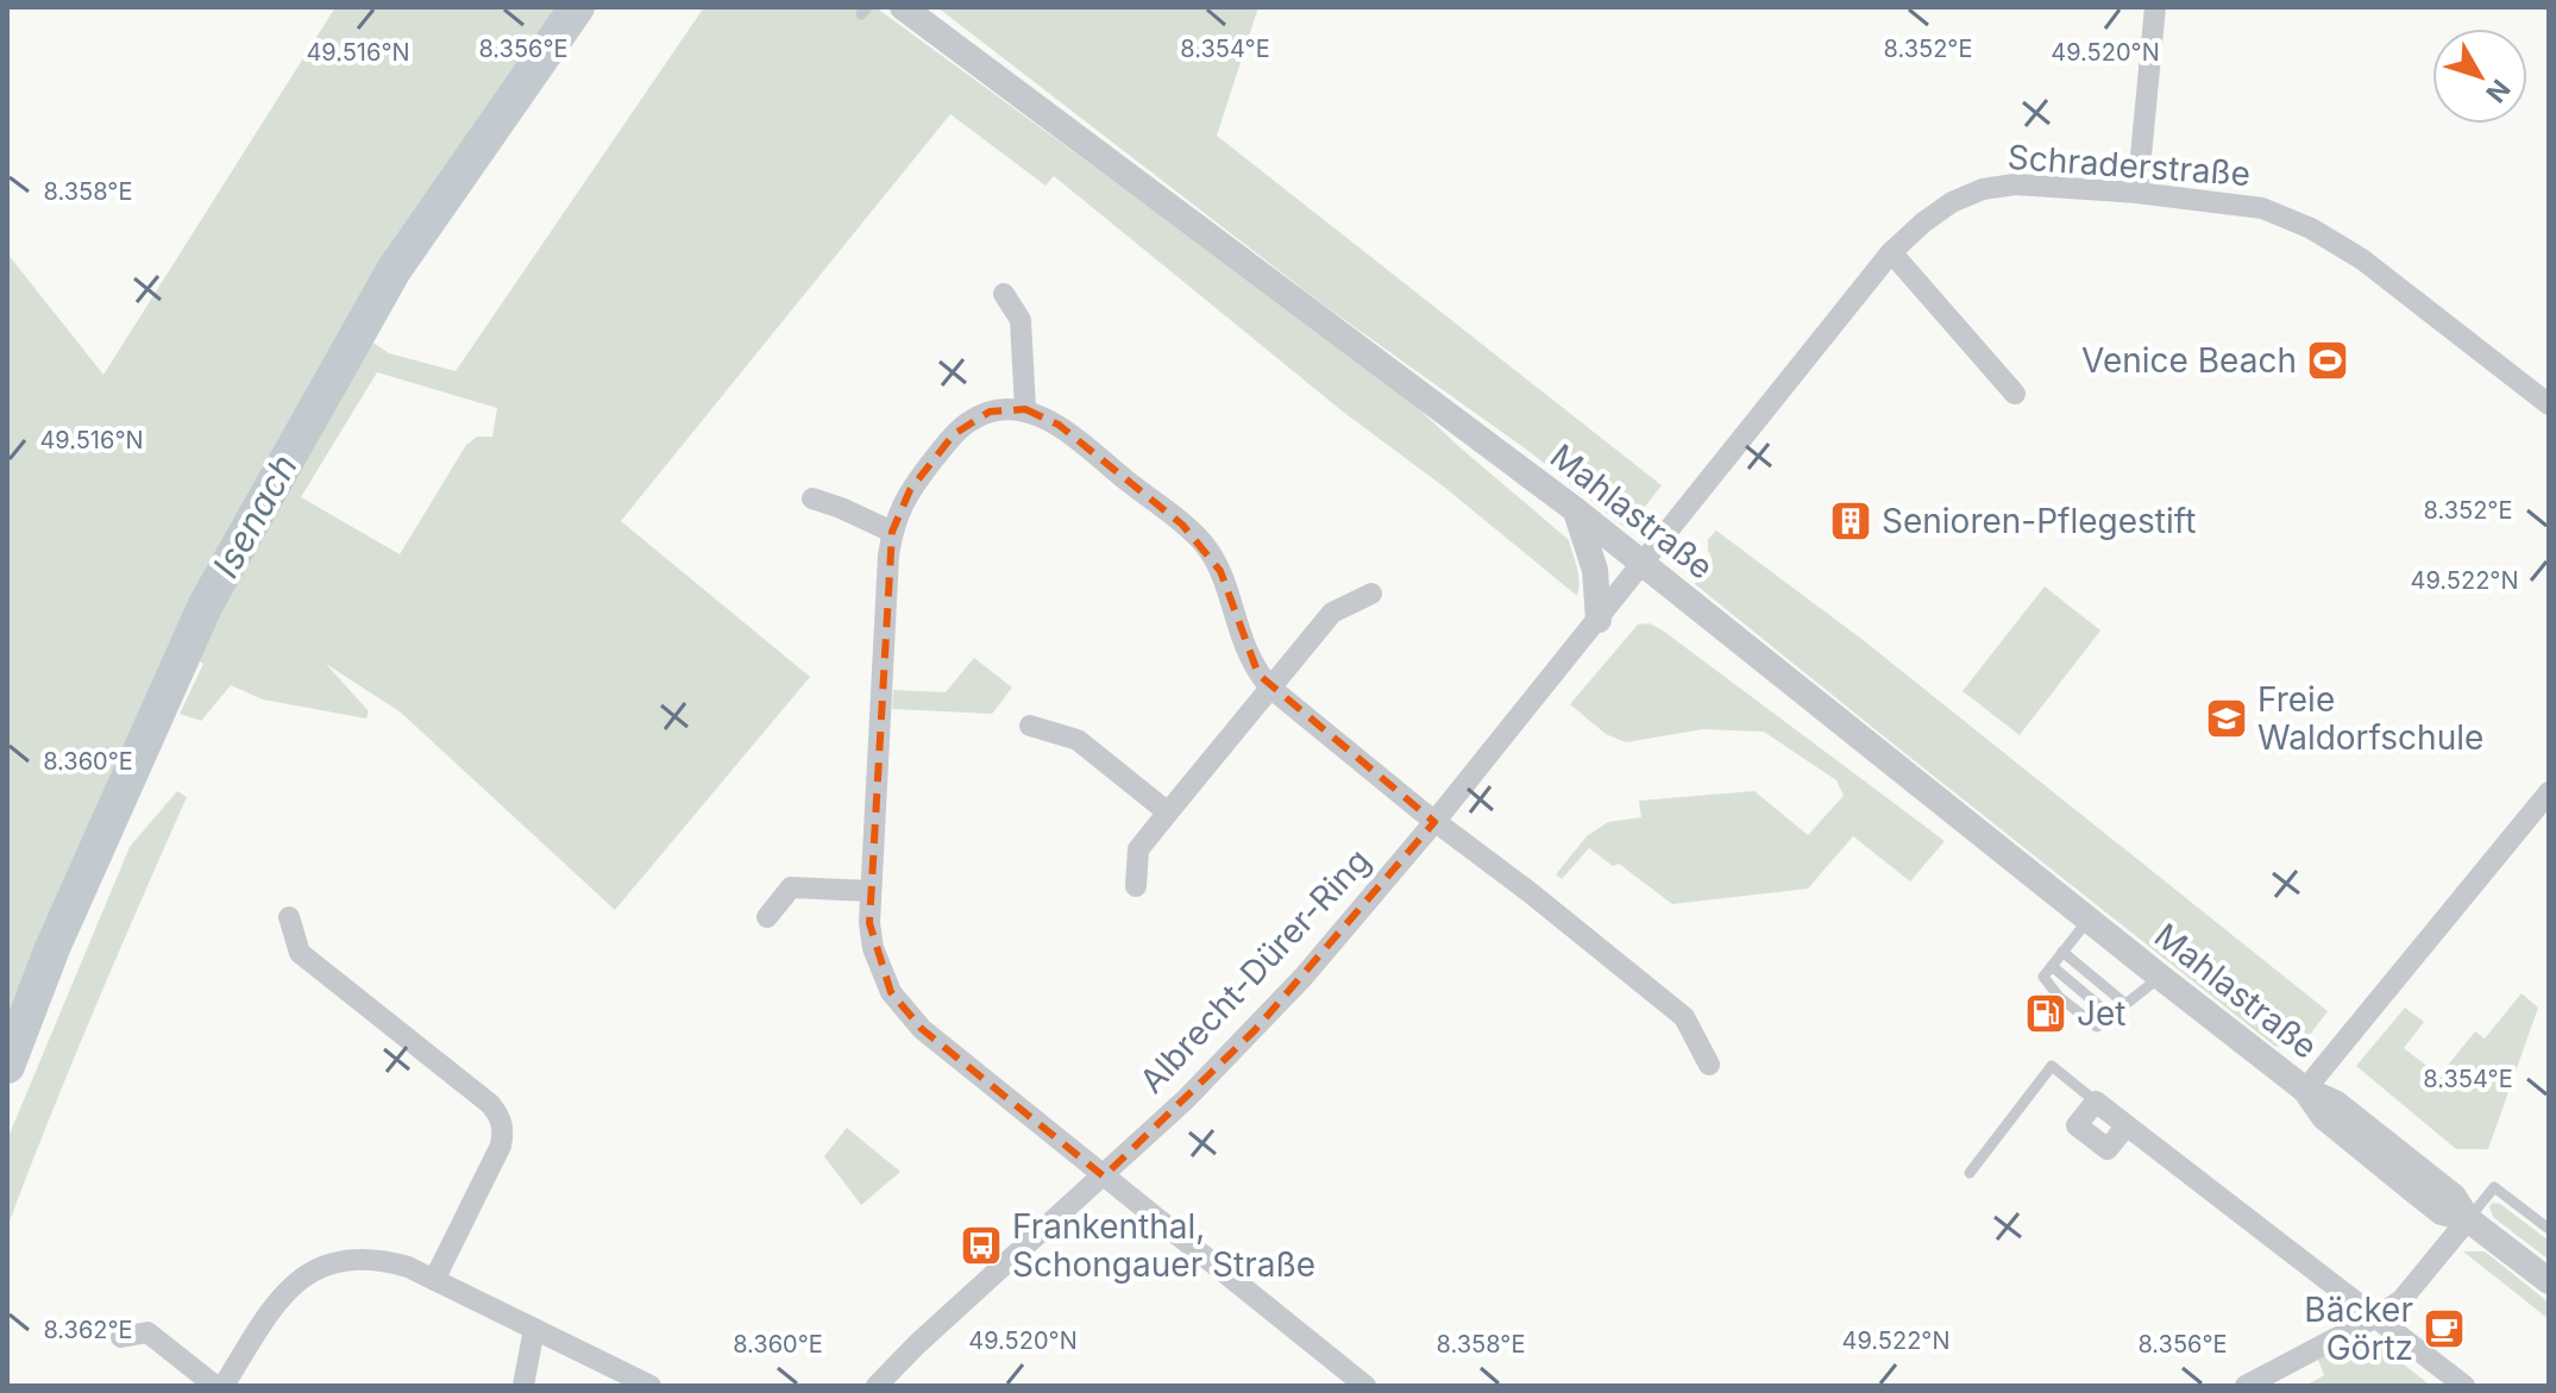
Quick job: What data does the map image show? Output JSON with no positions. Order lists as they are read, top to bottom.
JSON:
{
  "streets": {
    "street": ["Schraderstraße", "Mahlastraße", "Albrecht-Dürer-Ring"]
  },
  "crossings": [
    ["Schraderstraße", "Mahlastraße"],
    ["Schraderstraße", "Albrecht-Dürer-Ring"],
    ["Mahlastraße", "Albrecht-Dürer-Ring"]
  ],
  "water": ["Isenach"],
  "places": {
    "sports": ["Venice Beach"],
    "building": ["Senioren-Pflegestift"],
    "school or university": ["Freie Waldorfschule"],
    "fuel station": ["Jet"],
    "bus stop": ["Frankenthal, Schongauer Straße"],
    "cafe": ["Bäcker Görtz"]
  },
  "north": "bottom right",
  "coordinates": [
    "8.356°E",
    "8.354°E",
    "8.352°E",
    "49.516°N",
    "49.520°N",
    "8.358°E",
    "49.522°N",
    "8.360°E",
    "8.362°E"
  ]
}
